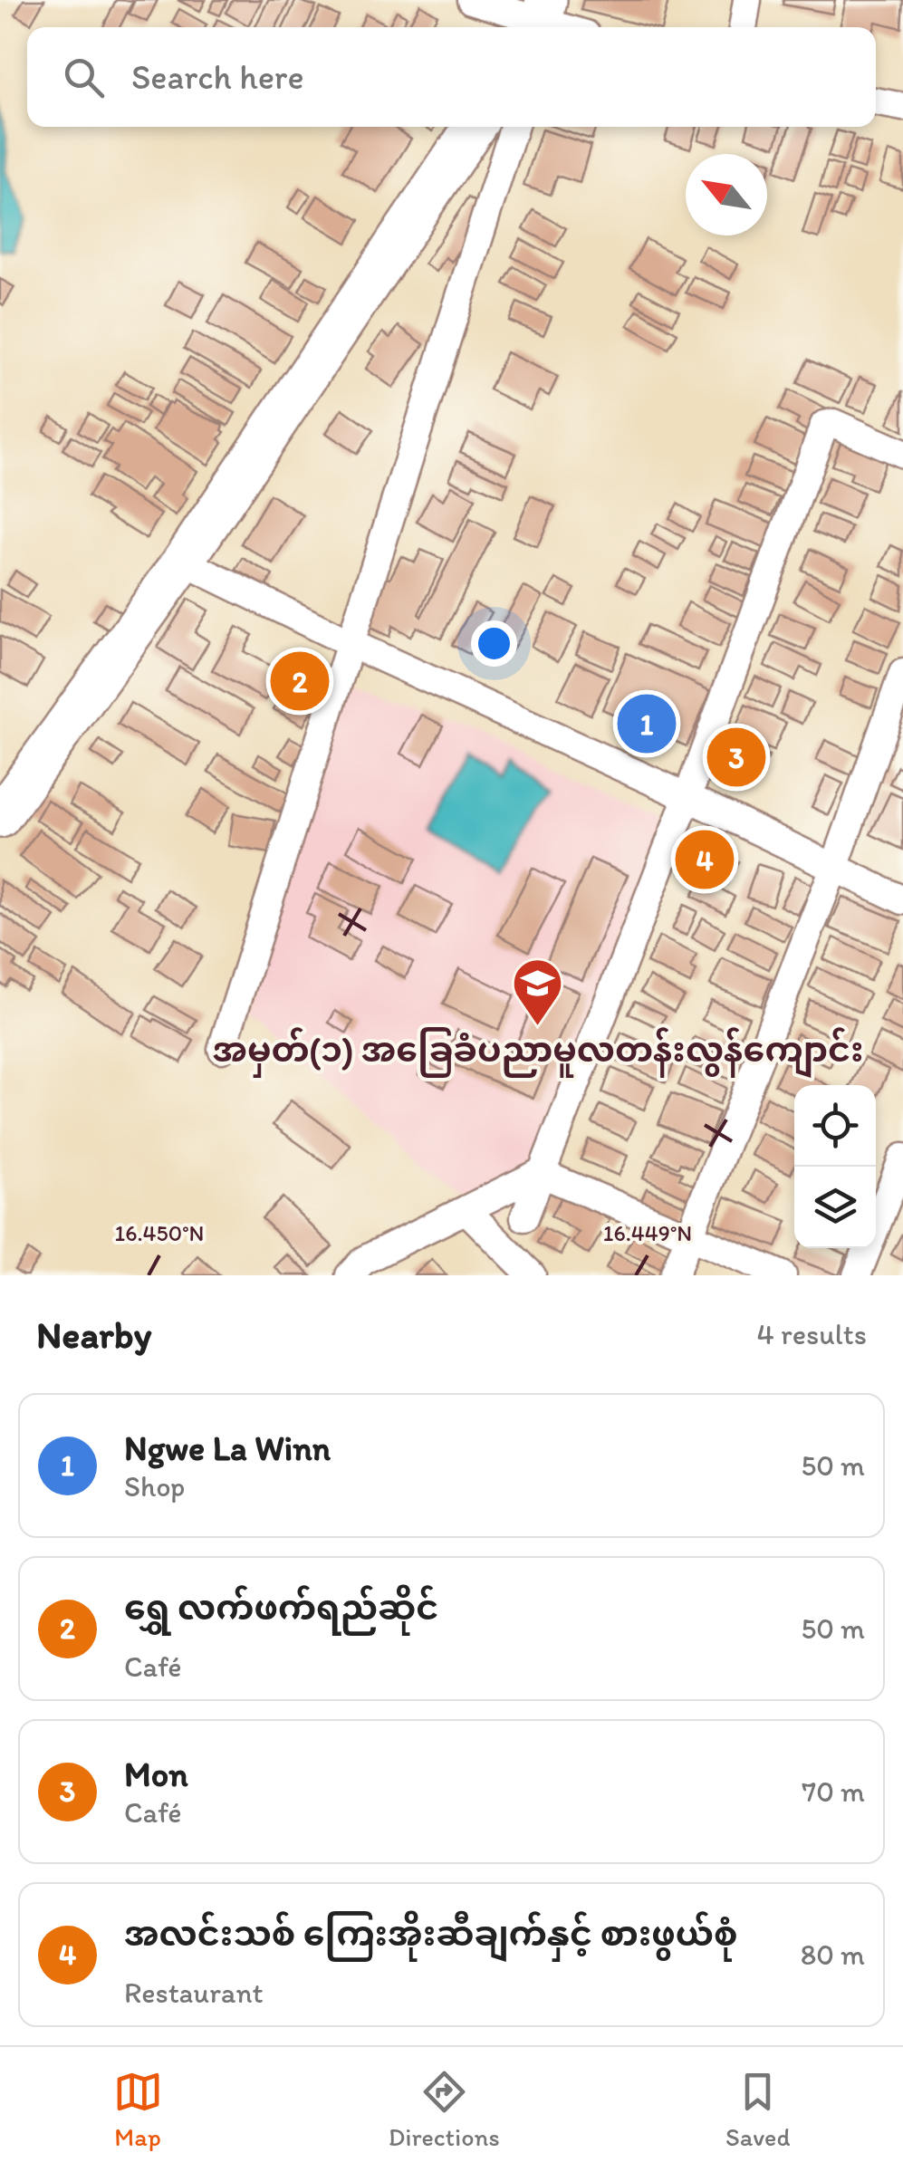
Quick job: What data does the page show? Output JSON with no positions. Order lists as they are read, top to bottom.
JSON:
{
  "places": {
    "school or university": ["အမှတ်(၁) အခြေခံပညာမူလတန်းလွန်ကျောင်း"]
  },
  "north": "top left",
  "page": {
    "search": "Search here",
    "pins": [
      "2",
      "1",
      "3",
      "4"
    ],
    "heading": ["Nearby", "4 results"],
    "list": [
      {
        "mark": "1",
        "name": "Ngwe La Winn",
        "note": "Shop",
        "value": "50 m"
      },
      {
        "mark": "2",
        "name": "ရွှေ လက်ဖက်ရည်ဆိုင်",
        "note": "Café",
        "value": "50 m"
      },
      {
        "mark": "3",
        "name": "Mon",
        "note": "Café",
        "value": "70 m"
      },
      {
        "mark": "4",
        "name": "အလင်းသစ် ကြေးအိုးဆီချက်နှင့် စားဖွယ်စုံ",
        "note": "Restaurant",
        "value": "80 m"
      }
    ],
    "nav": ["Map", "Directions", "Saved"]
  },
  "coordinates": ["16.450°N", "16.449°N"]
}
